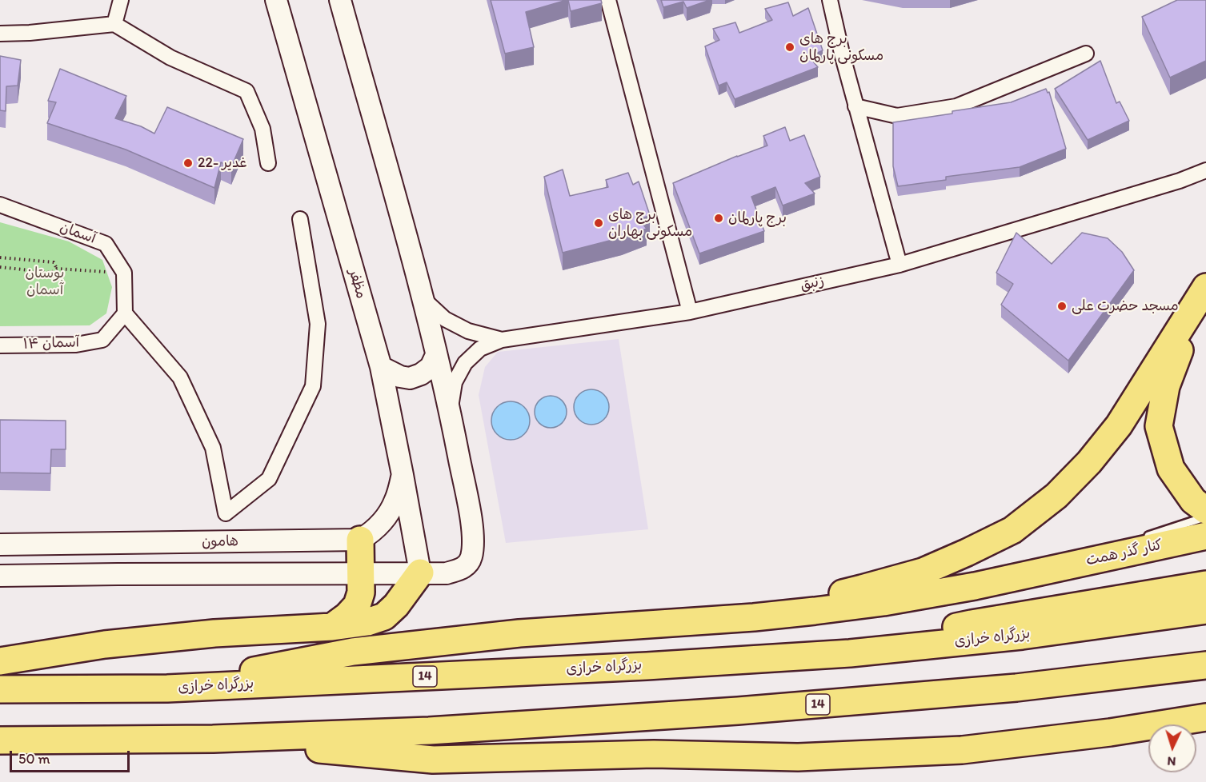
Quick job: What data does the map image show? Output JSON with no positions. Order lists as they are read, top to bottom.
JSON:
{
  "streets": {
    "highway": ["کنار گذر همت", "بزرگراه خرازی", "14"],
    "street": [
      "آسمان",
      "مظفر",
      "زنبق",
      "آسمان ۱۴",
      "هامون"
    ]
  },
  "crossings": [
    ["آسمان", "آسمان ۱۴"]
  ],
  "parks": ["بوستان آسمان"],
  "places": [
    "برج های مسکونی پارلمان",
    "22- غدیر",
    "برج پارلمان",
    "برج های مسکونی بهاران",
    "مسجد حضرت علی"
  ],
  "scale_bar": "50 m",
  "north": "bottom"
}
